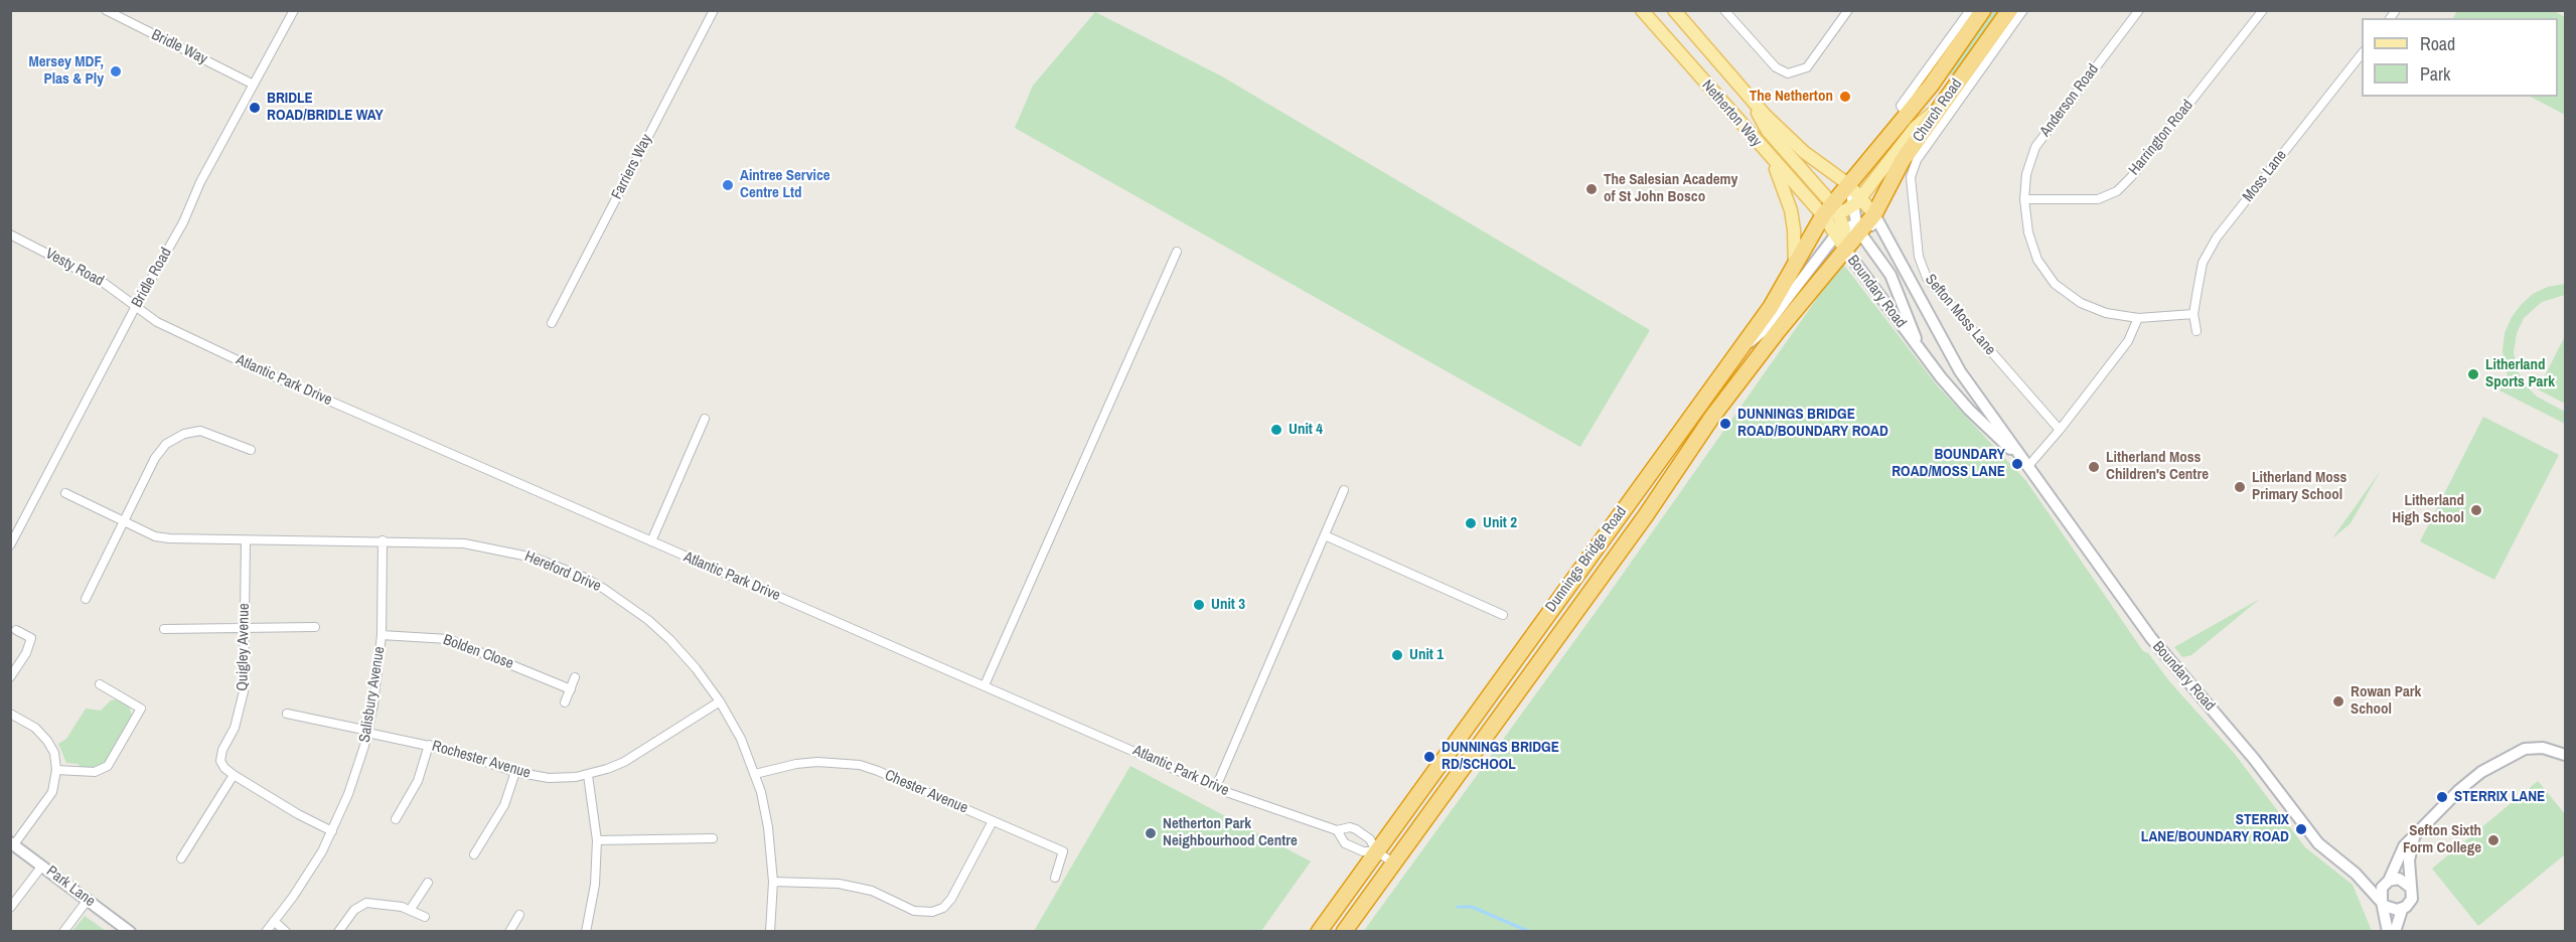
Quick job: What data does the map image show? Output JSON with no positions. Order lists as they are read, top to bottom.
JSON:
{
  "streets": {
    "highway": ["Church Road", "Dunnings Bridge Road"],
    "main road": ["Netherton Way"],
    "street": [
      "Bridle Way",
      "Anderson Road",
      "Harrington Road",
      "Farriers Way",
      "Moss Lane",
      "Vesty Road",
      "Bridle Road",
      "Boundary Road",
      "Sefton Moss Lane",
      "Atlantic Park Drive",
      "Hereford Drive",
      "Quigley Avenue",
      "Bolden Close",
      "Salisbury Avenue",
      "Rochester Avenue",
      "Chester Avenue",
      "Park Lane"
    ]
  },
  "crossings": [
    ["Bridle Way", "Bridle Road"],
    ["Anderson Road", "Harrington Road"],
    ["Church Road", "Netherton Way"],
    ["Church Road", "Boundary Road"],
    ["Church Road", "Sefton Moss Lane"],
    ["Church Road", "Dunnings Bridge Road"],
    ["Netherton Way", "Boundary Road"],
    ["Netherton Way", "Dunnings Bridge Road"],
    ["Vesty Road", "Bridle Road"],
    ["Vesty Road", "Atlantic Park Drive"],
    ["Bridle Road", "Atlantic Park Drive"],
    ["Boundary Road", "Dunnings Bridge Road"],
    ["Atlantic Park Drive", "Dunnings Bridge Road"],
    ["Hereford Drive", "Quigley Avenue"],
    ["Hereford Drive", "Salisbury Avenue"],
    ["Hereford Drive", "Rochester Avenue"],
    ["Hereford Drive", "Chester Avenue"],
    ["Bolden Close", "Salisbury Avenue"],
    ["Salisbury Avenue", "Rochester Avenue"]
  ],
  "places": [
    "Mersey MDF, Plas & Ply",
    "The Netherton",
    "BRIDLE ROAD/BRIDLE WAY",
    "Aintree Service Centre Ltd",
    "The Salesian Academy of St John Bosco",
    "Litherland Sports Park",
    "DUNNINGS BRIDGE ROAD/BOUNDARY ROAD",
    "Unit 4",
    "BOUNDARY ROAD/MOSS LANE",
    "Litherland Moss Children's Centre",
    "Litherland Moss Primary School",
    "Litherland High School",
    "Unit 2",
    "Unit 3",
    "Unit 1",
    "Rowan Park School",
    "DUNNINGS BRIDGE RD/SCHOOL",
    "STERRIX LANE",
    "STERRIX LANE/BOUNDARY ROAD",
    "Netherton Park Neighbourhood Centre",
    "Sefton Sixth Form College"
  ],
  "legend": ["Road", "Park"]
}
